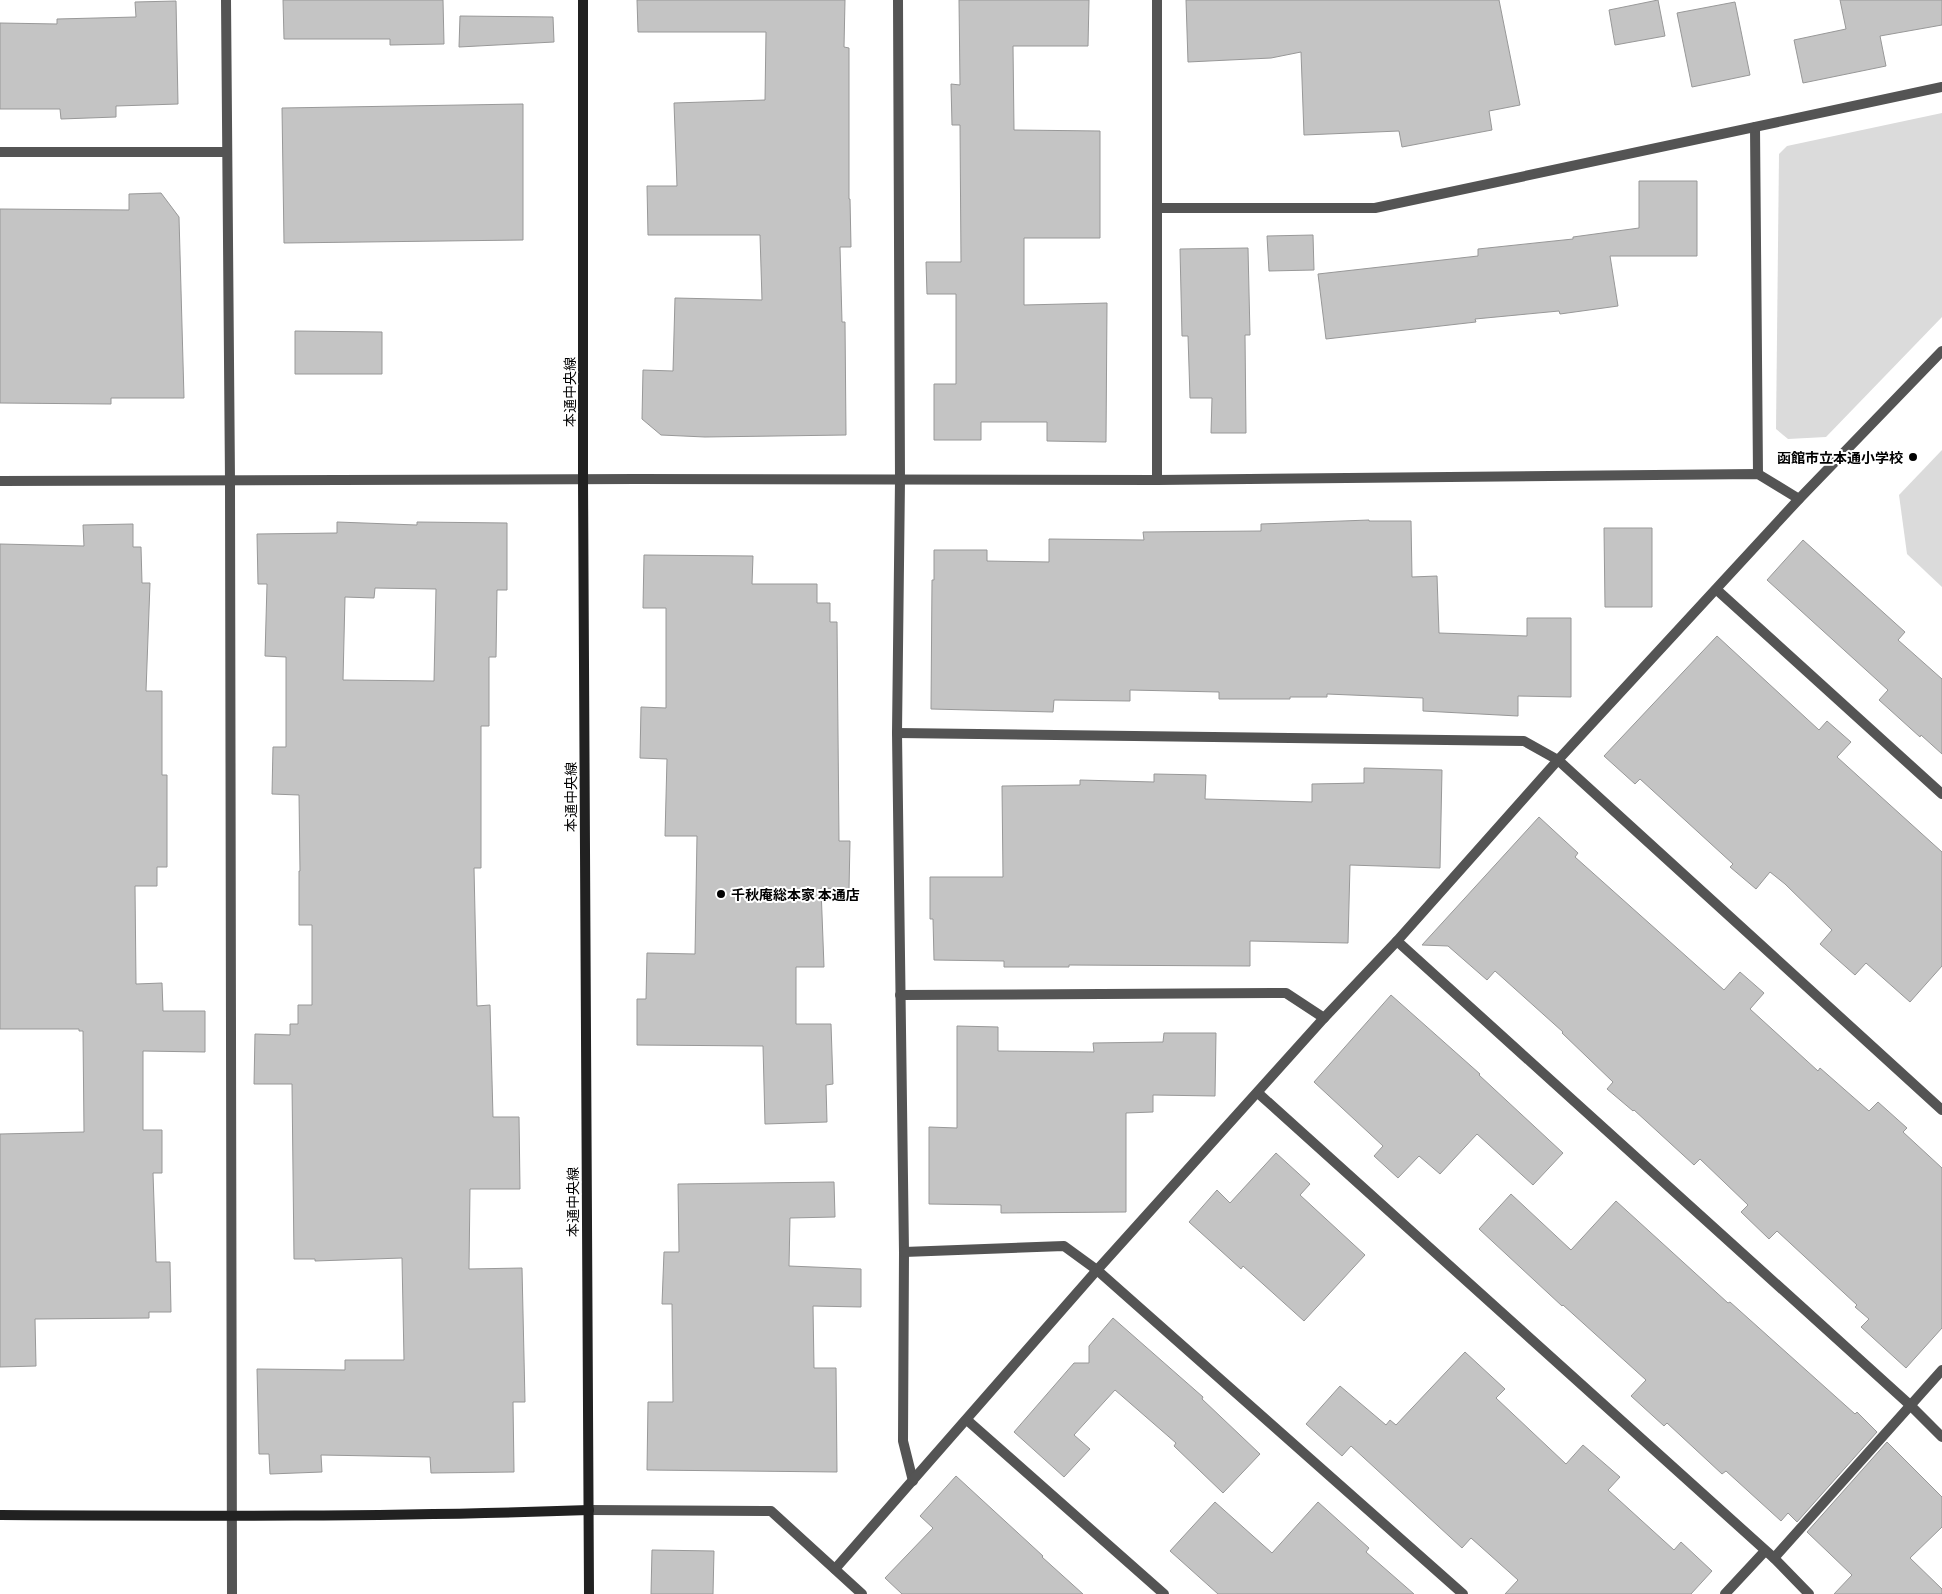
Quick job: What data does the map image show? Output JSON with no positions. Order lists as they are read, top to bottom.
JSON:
{
  "streets": {
    "street": ["本通中央線"]
  },
  "places": ["函館市立本通小学校", "千秋庵総本家 本通店"]
}
